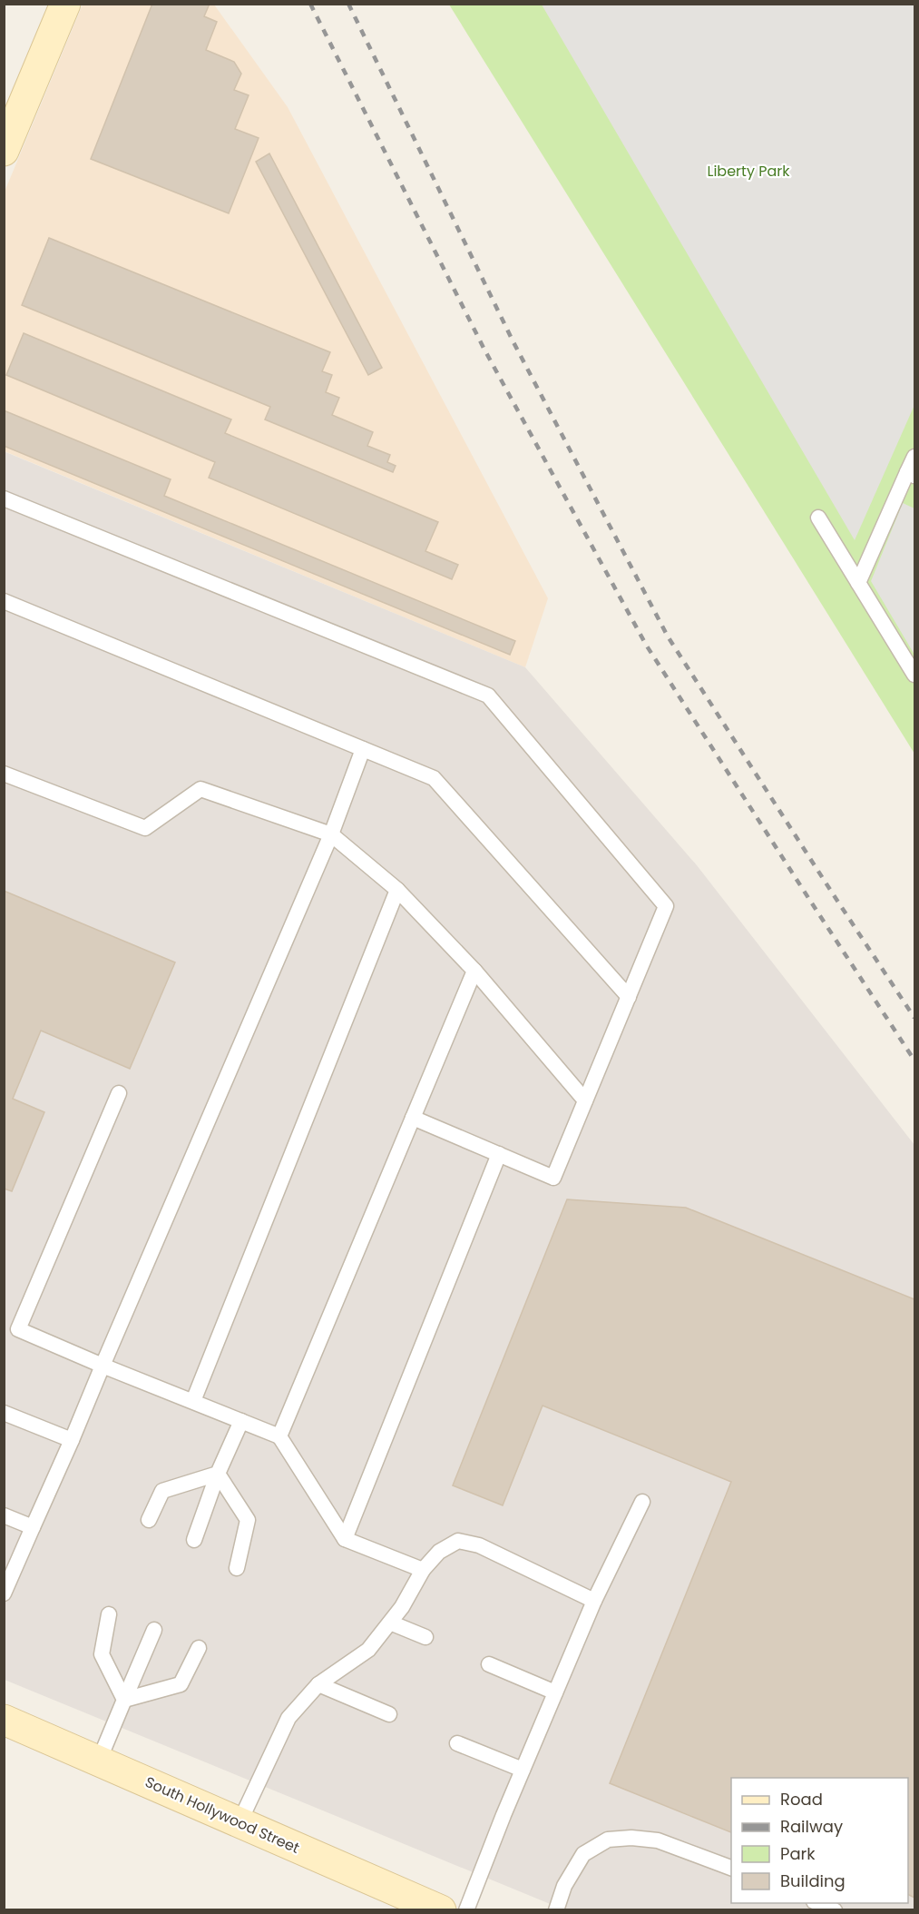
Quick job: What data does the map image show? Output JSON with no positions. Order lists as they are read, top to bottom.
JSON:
{
  "streets": {
    "main road": ["South Hollywood Street"]
  },
  "parks": ["Liberty Park"],
  "legend": [
    "Road",
    "Railway",
    "Park",
    "Building"
  ]
}
